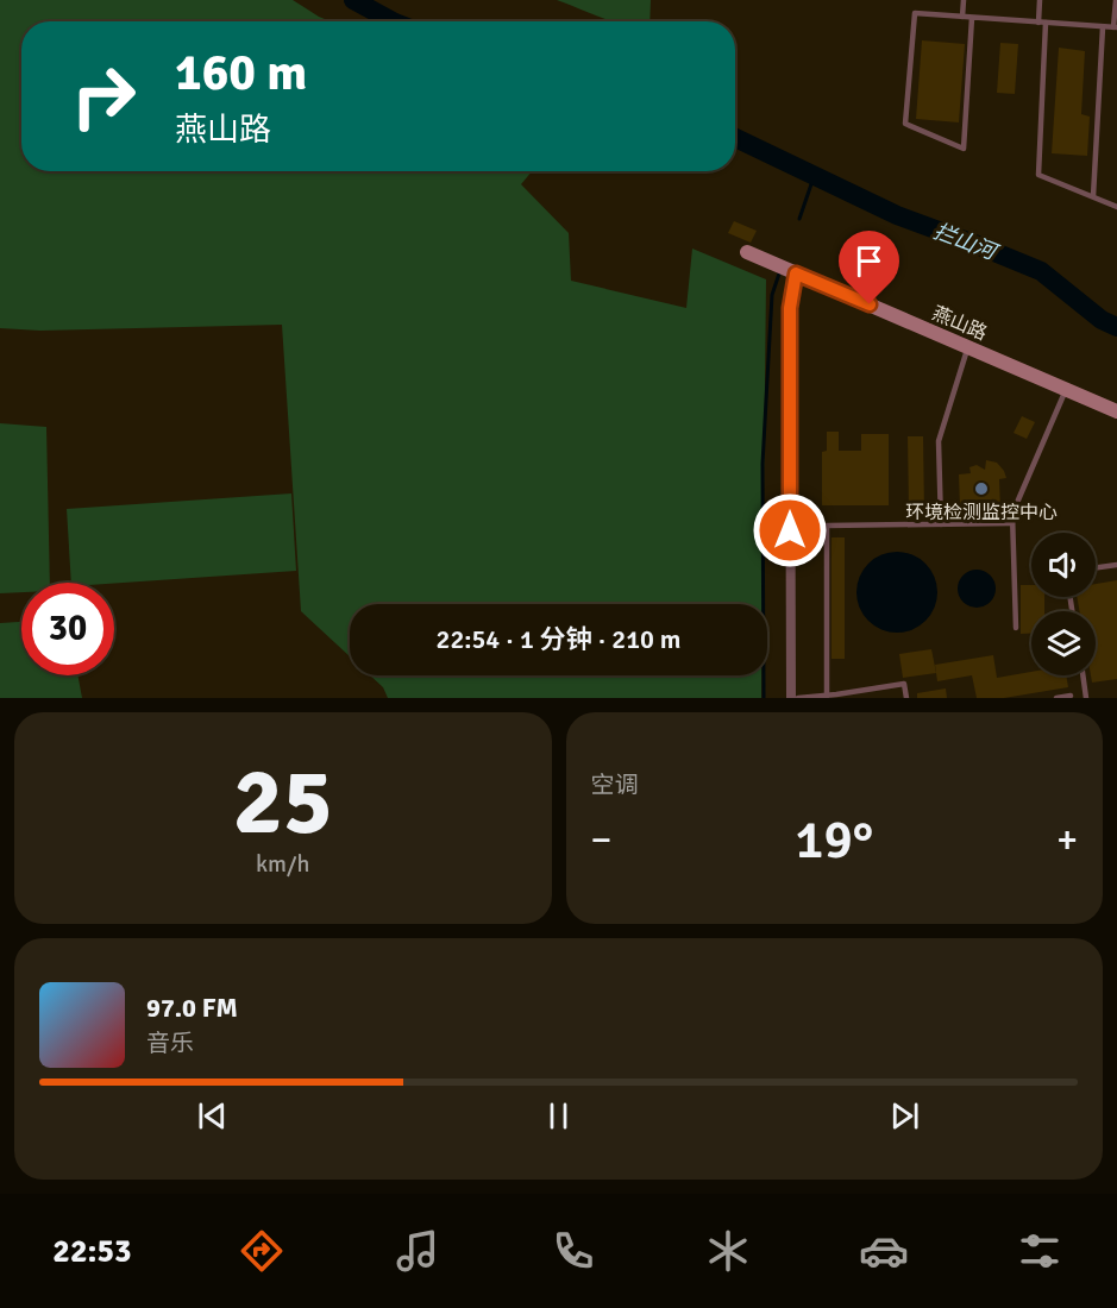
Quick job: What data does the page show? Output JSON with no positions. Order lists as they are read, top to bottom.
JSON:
{
  "streets": {
    "street": ["燕山路"]
  },
  "water": ["拦山河"],
  "places": ["环境检测监控中心"],
  "page": {
    "turn": ["160 m", "燕山路"],
    "limit": "30",
    "trip": "22:54 · 1 分钟 · 210 m",
    "tile": [
      ["25", "km/h"],
      "空调"
    ],
    "heat": ["−", "19°", "+"],
    "song": ["97.0 FM", "音乐"],
    "tabs": "22:53"
  }
}
